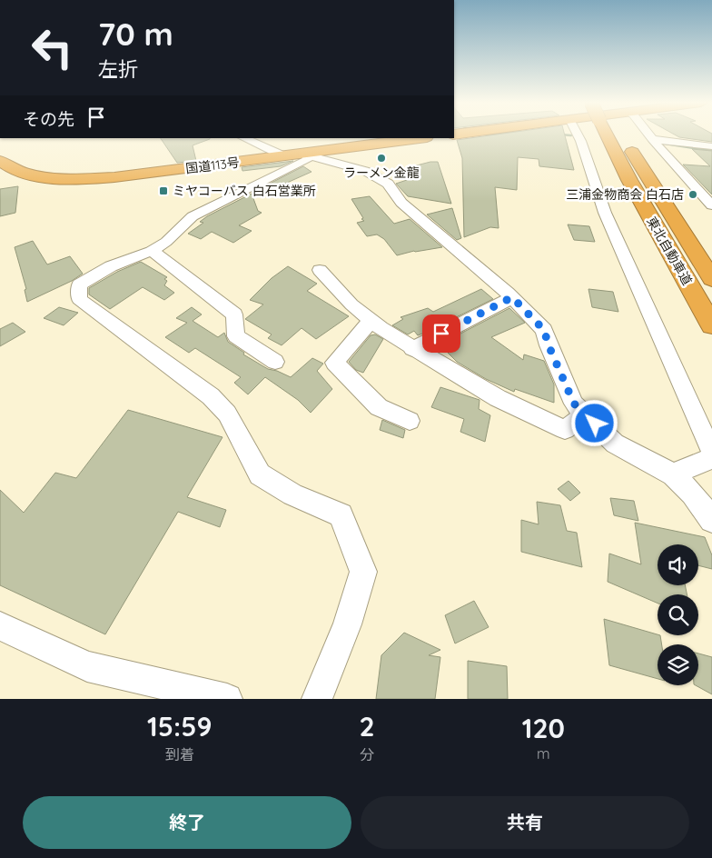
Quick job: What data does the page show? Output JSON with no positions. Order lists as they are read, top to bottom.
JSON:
{
  "streets": {
    "highway": ["国道113号", "東北自動車道"]
  },
  "places": {
    "other": ["ラーメン金龍", "三浦金物商会 白石店"],
    "transit": ["ミヤコーバス 白石営業所"]
  },
  "page": {
    "turn": ["70 m", "左折"],
    "then": "その先",
    "eta": [
      "15:59",
      "到着",
      "2",
      "分",
      "120",
      "m"
    ],
    "buttons": ["終了", "共有"]
  }
}
